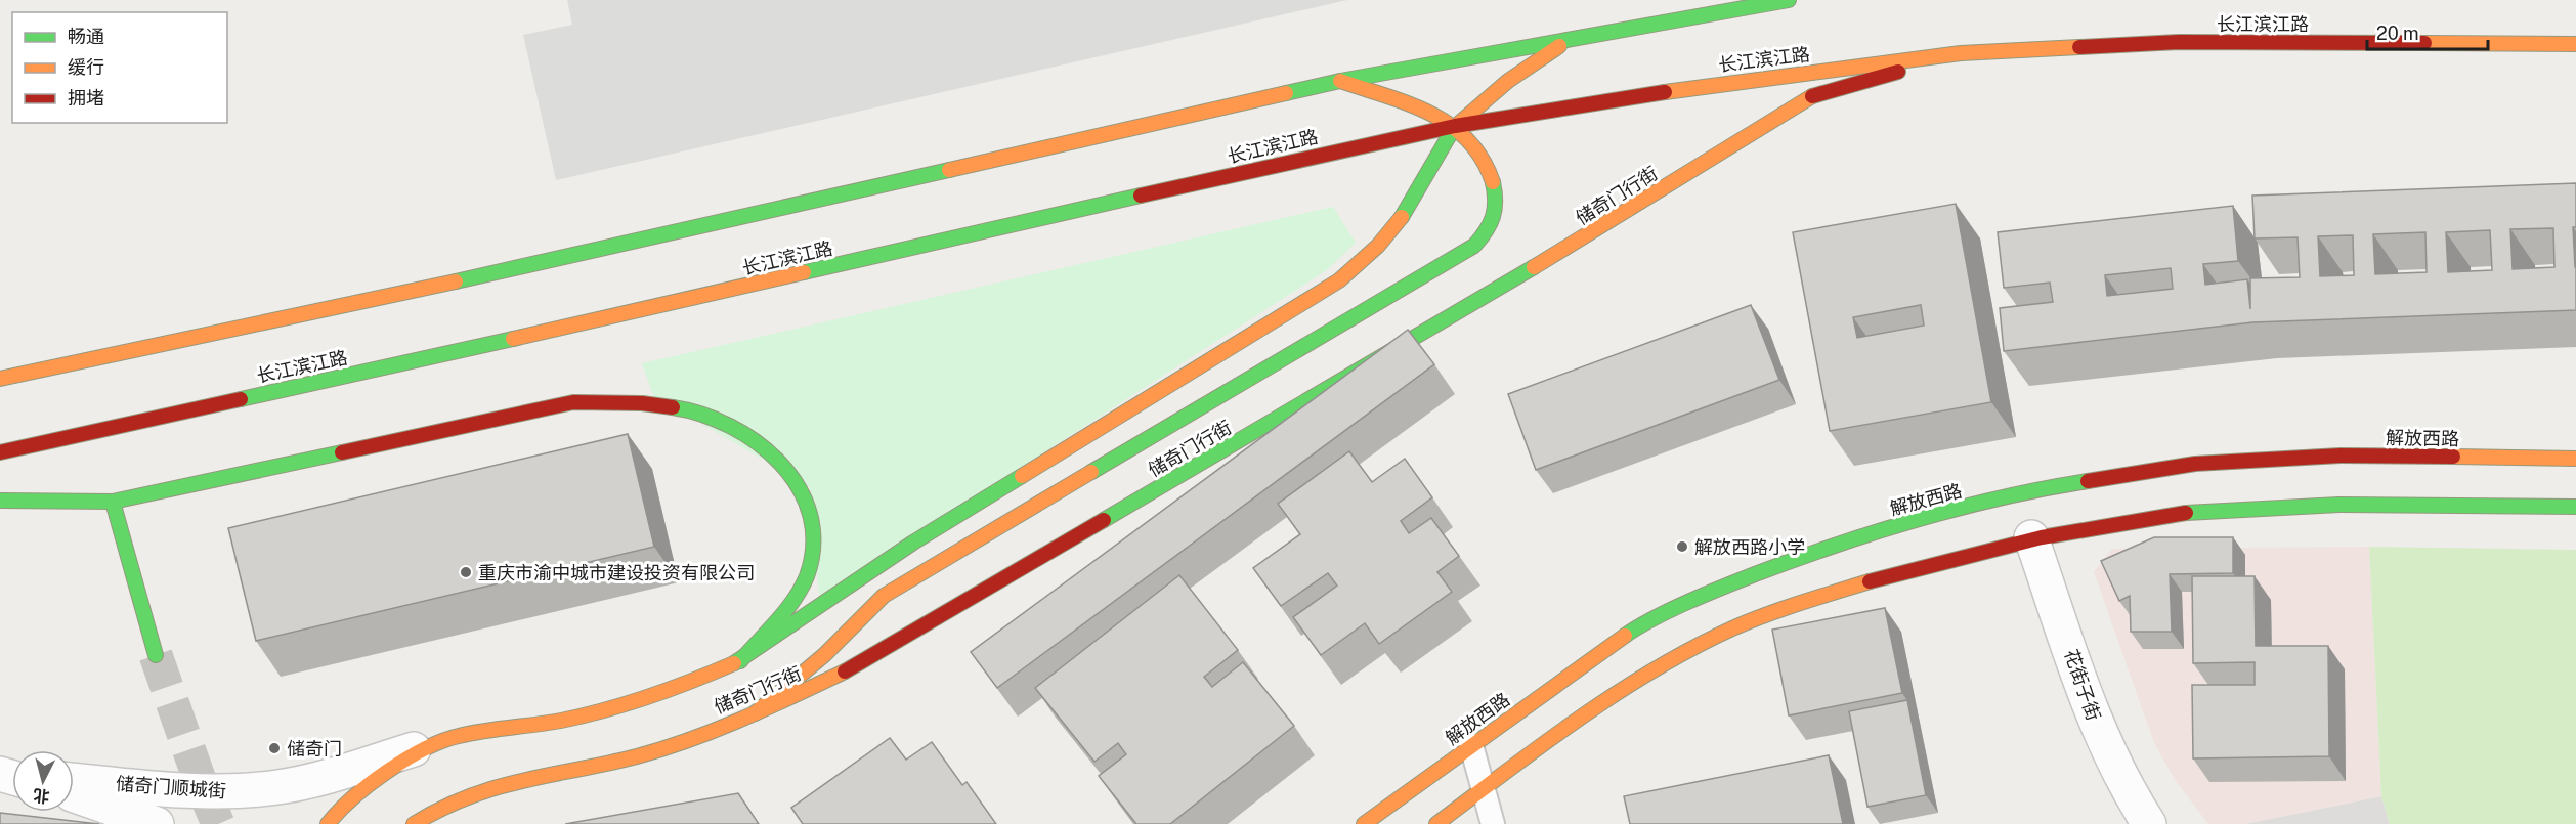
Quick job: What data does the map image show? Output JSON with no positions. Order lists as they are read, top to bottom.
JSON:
{
  "streets": {
    "main road": ["长江滨江路", "储奇门行街", "解放西路"],
    "street": ["花街子街", "储奇门顺城街"]
  },
  "crossings": [
    ["长江滨江路", "储奇门行街"],
    ["储奇门行街", "储奇门顺城街"]
  ],
  "places": ["解放西路小学", "重庆市渝中城市建设投资有限公司", "储奇门"],
  "legend": ["畅通", "缓行", "拥堵"],
  "scale_bar": "20 m",
  "north": "bottom"
}
